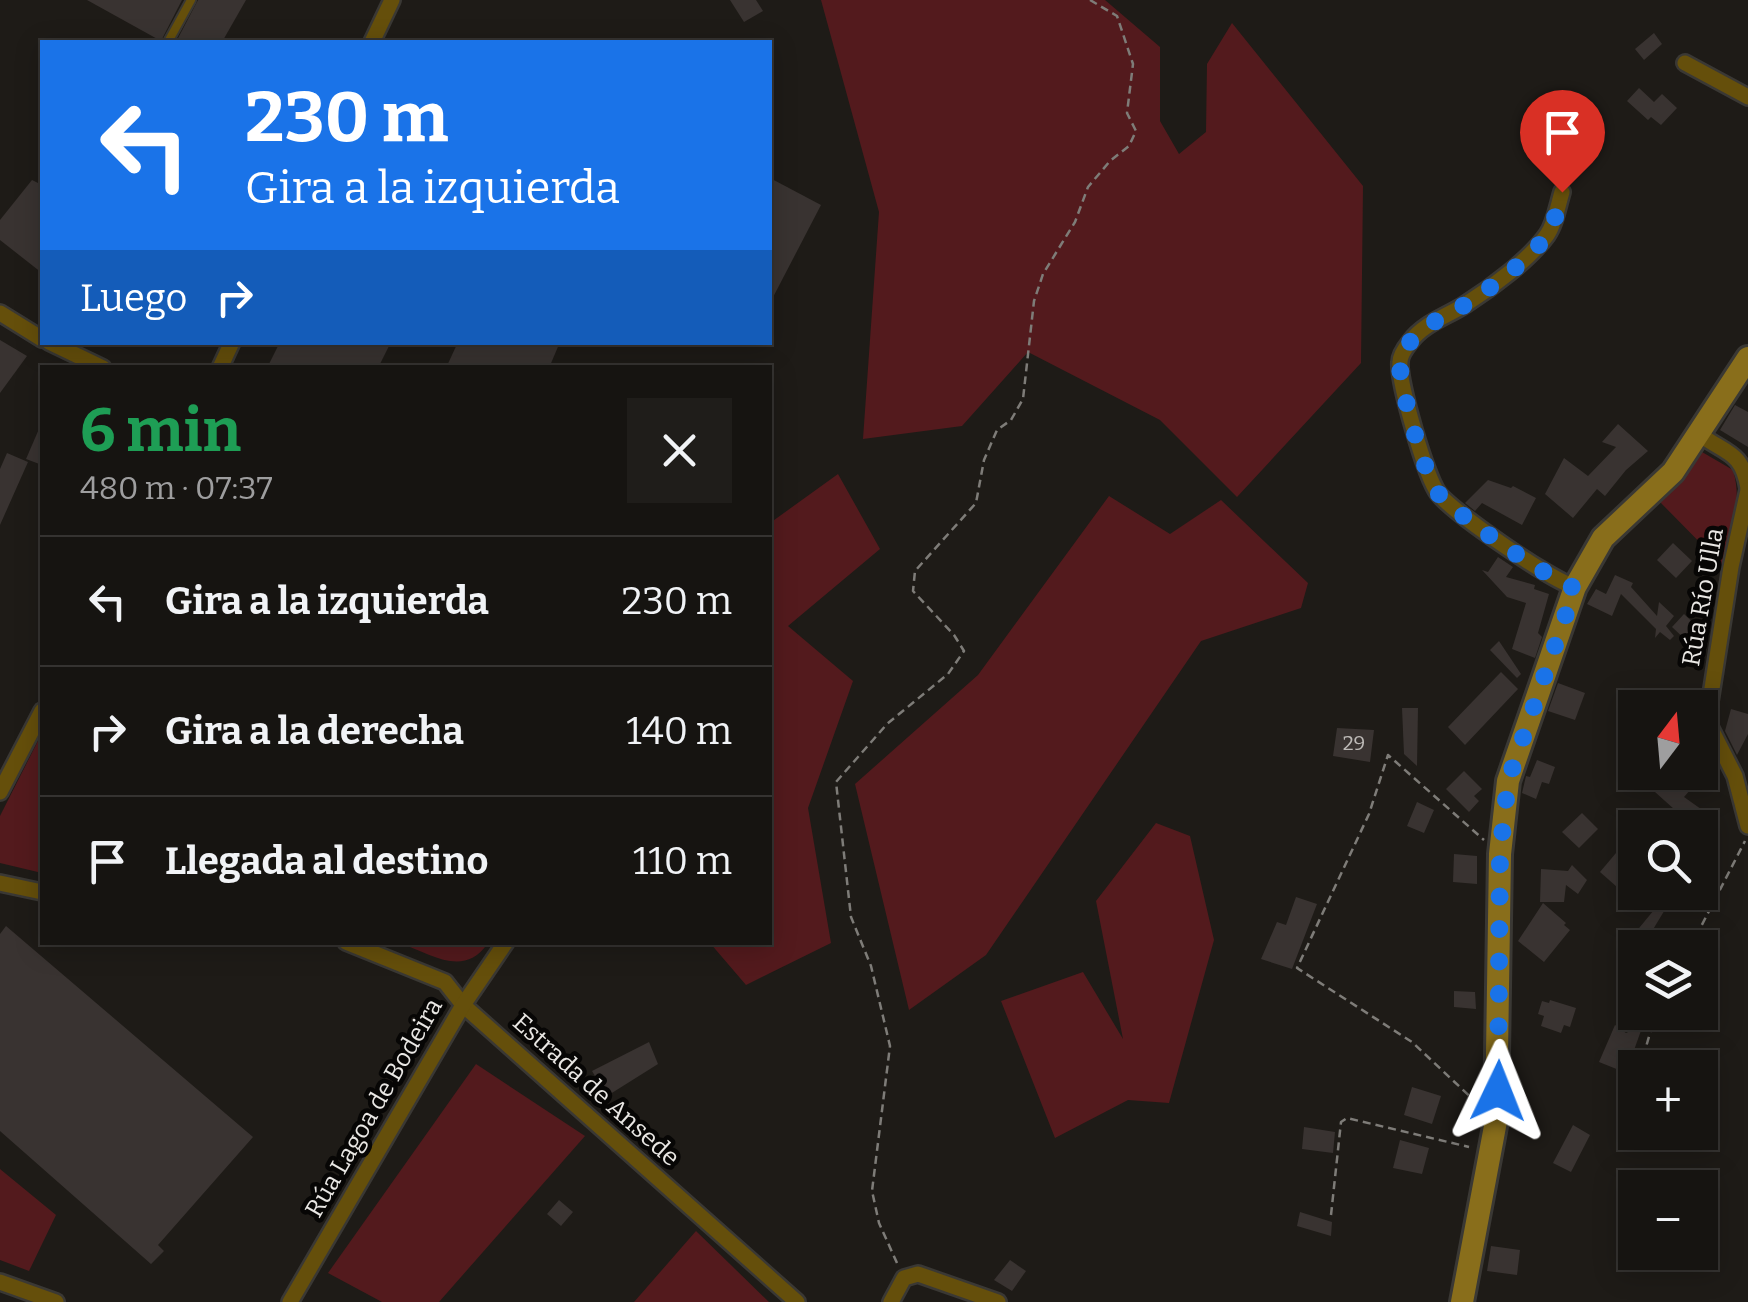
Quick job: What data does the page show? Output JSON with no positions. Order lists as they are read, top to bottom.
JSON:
{
  "streets": {
    "street": ["Rúa Río Ulla", "Estrada de Ansede", "Rúa Lagoa de Bodeira"]
  },
  "crossings": [
    ["Estrada de Ansede", "Rúa Lagoa de Bodeira"]
  ],
  "house_numbers": ["29"],
  "north": "top",
  "page": {
    "turn": ["230 m", "Gira a la izquierda"],
    "then": "Luego",
    "heading": ["6 min", "480 m · 07:37"],
    "list": [
      {
        "name": "Gira a la izquierda",
        "value": "230 m"
      },
      {
        "name": "Gira a la derecha",
        "value": "140 m"
      },
      {
        "name": "Llegada al destino",
        "value": "110 m"
      }
    ],
    "map_buttons": ["+", "−"]
  }
}
